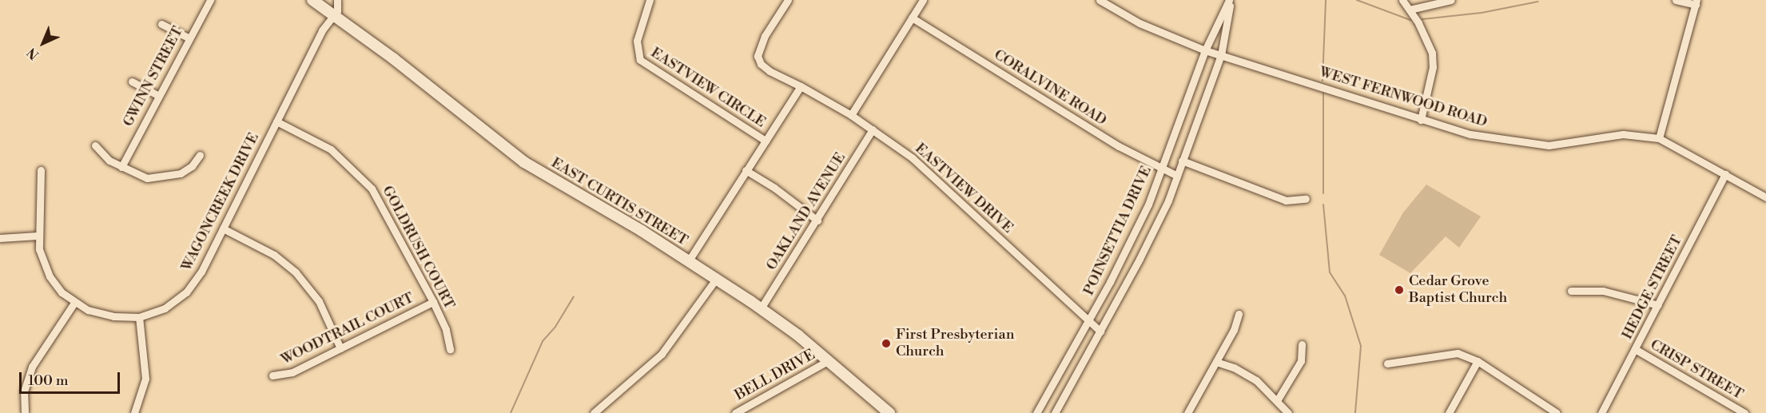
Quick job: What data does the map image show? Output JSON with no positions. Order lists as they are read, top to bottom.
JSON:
{
  "streets": {
    "main road": ["EAST CURTIS STREET"],
    "street": [
      "GWINN STREET",
      "EASTVIEW CIRCLE",
      "CORALVINE ROAD",
      "WEST FERNWOOD ROAD",
      "EASTVIEW DRIVE",
      "WAGONCREEK DRIVE",
      "OAKLAND AVENUE",
      "POINSETTIA DRIVE",
      "GOLDRUSH COURT",
      "HEDGE STREET",
      "WOODTRAIL COURT",
      "CRISP STREET",
      "BELL DRIVE"
    ]
  },
  "crossings": [
    ["CORALVINE ROAD", "POINSETTIA DRIVE"],
    ["WEST FERNWOOD ROAD", "POINSETTIA DRIVE"],
    ["WEST FERNWOOD ROAD", "HEDGE STREET"],
    ["EASTVIEW DRIVE", "OAKLAND AVENUE"],
    ["EASTVIEW DRIVE", "POINSETTIA DRIVE"],
    ["WAGONCREEK DRIVE", "EAST CURTIS STREET"],
    ["WAGONCREEK DRIVE", "GOLDRUSH COURT"],
    ["EAST CURTIS STREET", "OAKLAND AVENUE"],
    ["EAST CURTIS STREET", "BELL DRIVE"],
    ["GOLDRUSH COURT", "WOODTRAIL COURT"],
    ["HEDGE STREET", "CRISP STREET"]
  ],
  "places": ["Cedar Grove Baptist Church", "First Presbyterian Church"],
  "scale_bar": "100 m",
  "north": "bottom left"
}
